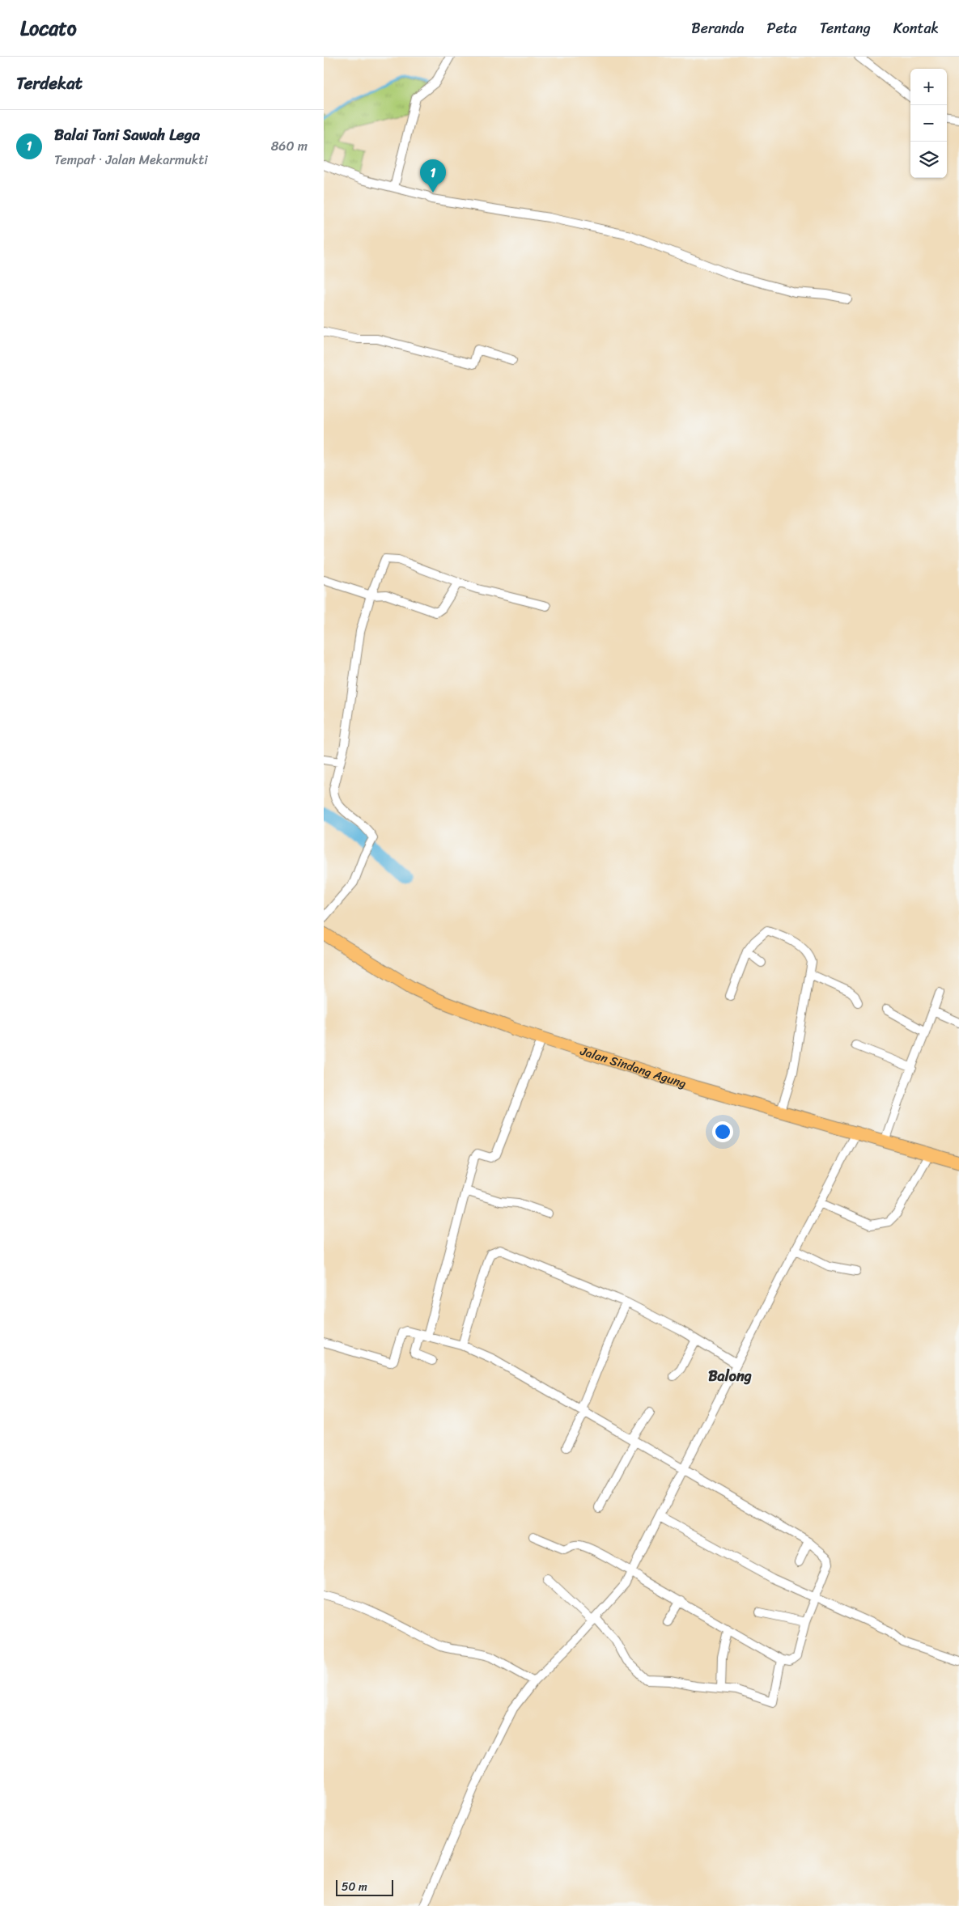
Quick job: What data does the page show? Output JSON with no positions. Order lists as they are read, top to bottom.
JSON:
{
  "streets": {
    "main road": ["Jalan Sindang Agung"]
  },
  "districts": ["Balong"],
  "scale_bar": "50 m",
  "page": {
    "header": "Locato",
    "nav": [
      "Beranda",
      "Peta",
      "Tentang",
      "Kontak"
    ],
    "heading": "Terdekat",
    "map_buttons": ["+", "−"],
    "list": [
      {
        "mark": "1",
        "name": "Balai Tani Sawah Lega",
        "note": "Tempat · Jalan Mekarmukti",
        "value": "860 m"
      }
    ],
    "pins": "1",
    "scale": "50 m"
  }
}
